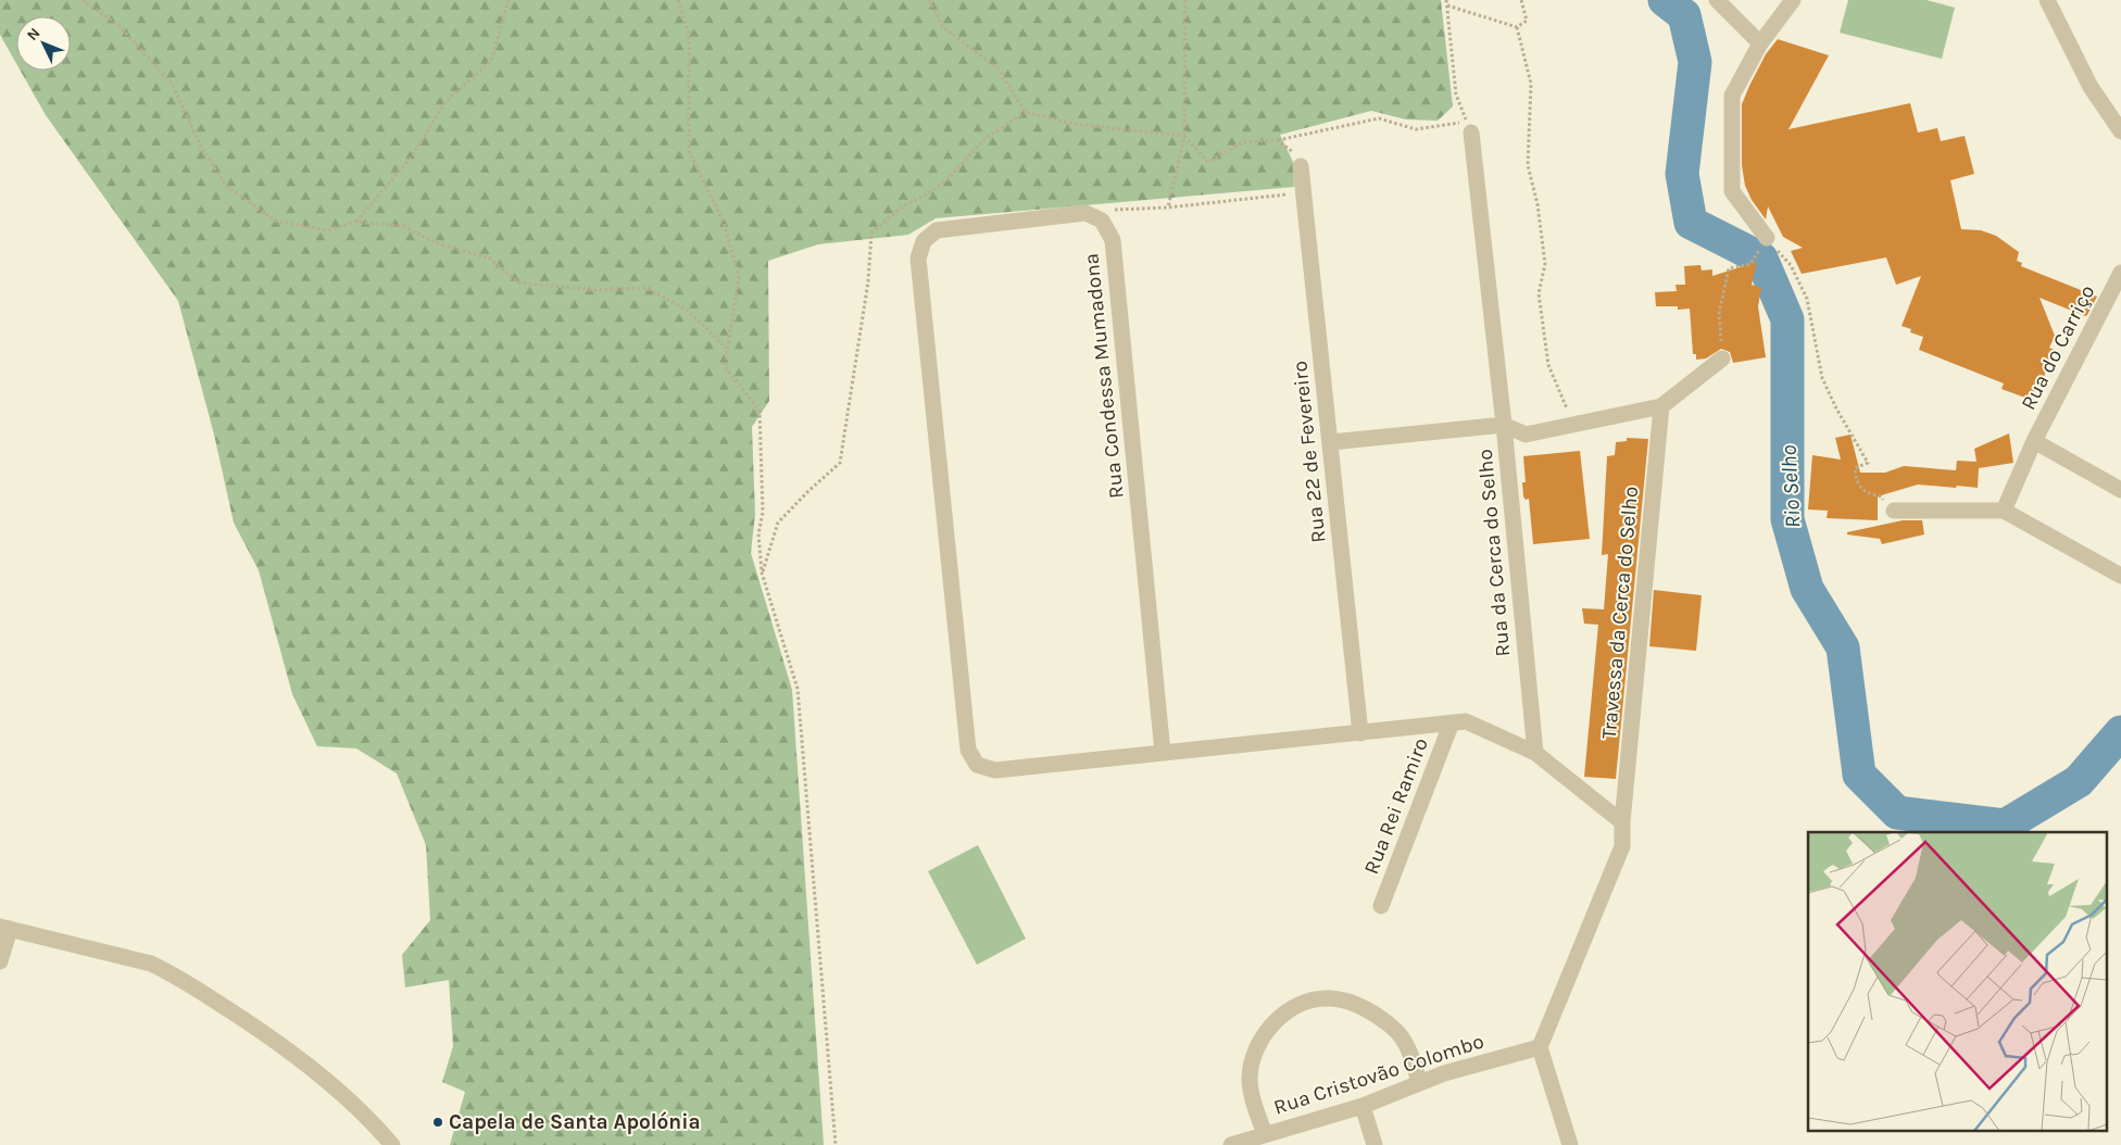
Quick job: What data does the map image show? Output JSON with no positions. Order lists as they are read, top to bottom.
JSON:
{
  "streets": {
    "street": [
      "Rua do Carriço",
      "Rua Condessa Mumadona",
      "Rua 22 de Fevereiro",
      "Rua da Cerca do Selho",
      "Travessa da Cerca do Selho",
      "Rua Rei Ramiro",
      "Rua Cristovão Colombo"
    ]
  },
  "water": ["Rio Selho"],
  "places": ["Capela de Santa Apolónia"],
  "north": "top left"
}
